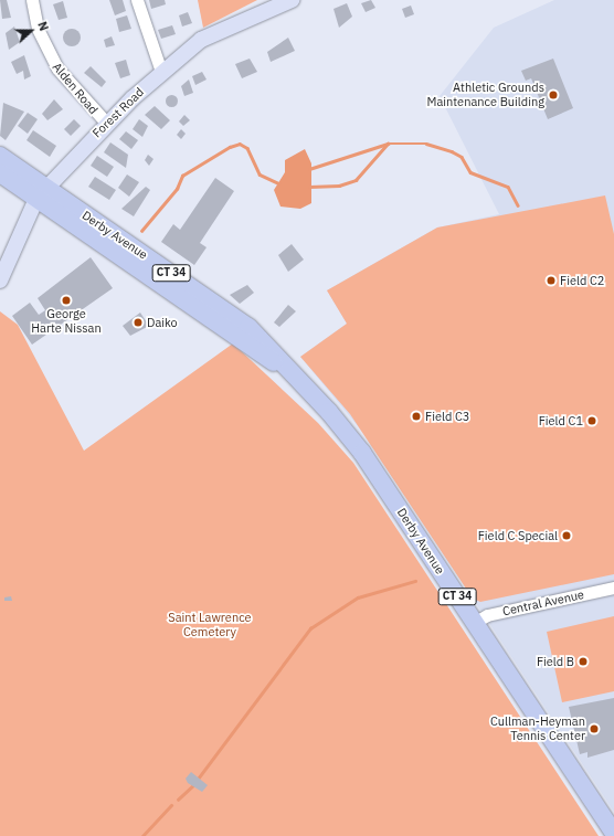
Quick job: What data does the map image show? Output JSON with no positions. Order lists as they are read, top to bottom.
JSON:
{
  "streets": {
    "highway": ["Derby Avenue", "CT 34"],
    "main road": ["Forest Road"],
    "street": ["Alden Road", "Central Avenue"]
  },
  "crossings": [
    ["Alden Road", "Forest Road"],
    ["Forest Road", "Derby Avenue"],
    ["Derby Avenue", "Central Avenue"]
  ],
  "parks": ["Saint Lawrence Cemetery"],
  "places": [
    "Athletic Grounds Maintenance Building",
    "Field C2",
    "George Harte Nissan",
    "Daiko",
    "Field C3",
    "Field C1",
    "Field C Special",
    "Field B",
    "Cullman-Heyman Tennis Center"
  ],
  "north": "right"
}
